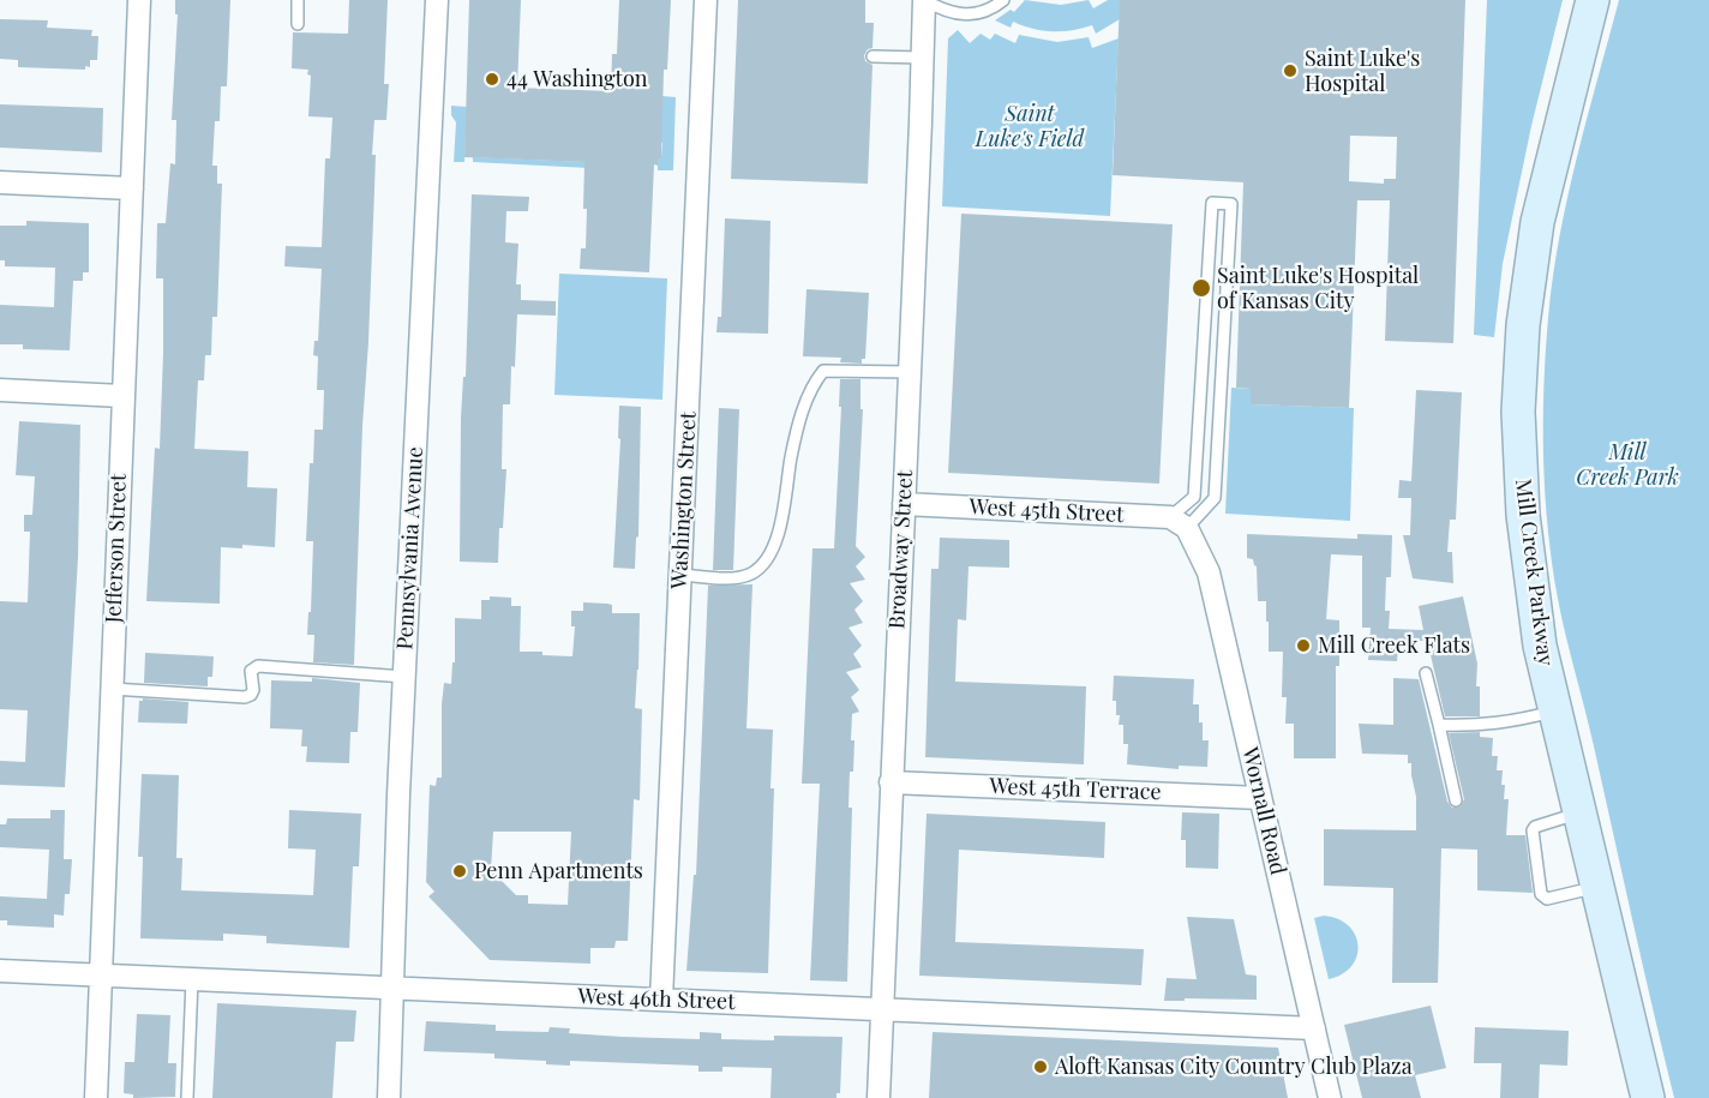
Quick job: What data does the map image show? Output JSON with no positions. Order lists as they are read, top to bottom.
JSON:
{
  "streets": {
    "main road": ["Mill Creek Parkway"],
    "street": [
      "Washington Street",
      "West 45th Street",
      "Jefferson Street",
      "Pennsylvania Avenue",
      "Broadway Street",
      "West 45th Terrace",
      "Wornall Road",
      "West 46th Street"
    ]
  },
  "crossings": [
    ["Washington Street", "West 46th Street"],
    ["West 45th Street", "Broadway Street"],
    ["West 45th Street", "Wornall Road"],
    ["Jefferson Street", "West 46th Street"],
    ["Pennsylvania Avenue", "West 46th Street"],
    ["Broadway Street", "West 45th Terrace"],
    ["Broadway Street", "West 46th Street"],
    ["West 45th Terrace", "Wornall Road"],
    ["Wornall Road", "West 46th Street"]
  ],
  "parks": ["Saint Luke's Field", "Mill Creek Park"],
  "places": [
    "Saint Luke's Hospital",
    "44 Washington",
    "Saint Luke's Hospital of Kansas City",
    "Mill Creek Flats",
    "Penn Apartments",
    "Aloft Kansas City Country Club Plaza"
  ]
}
